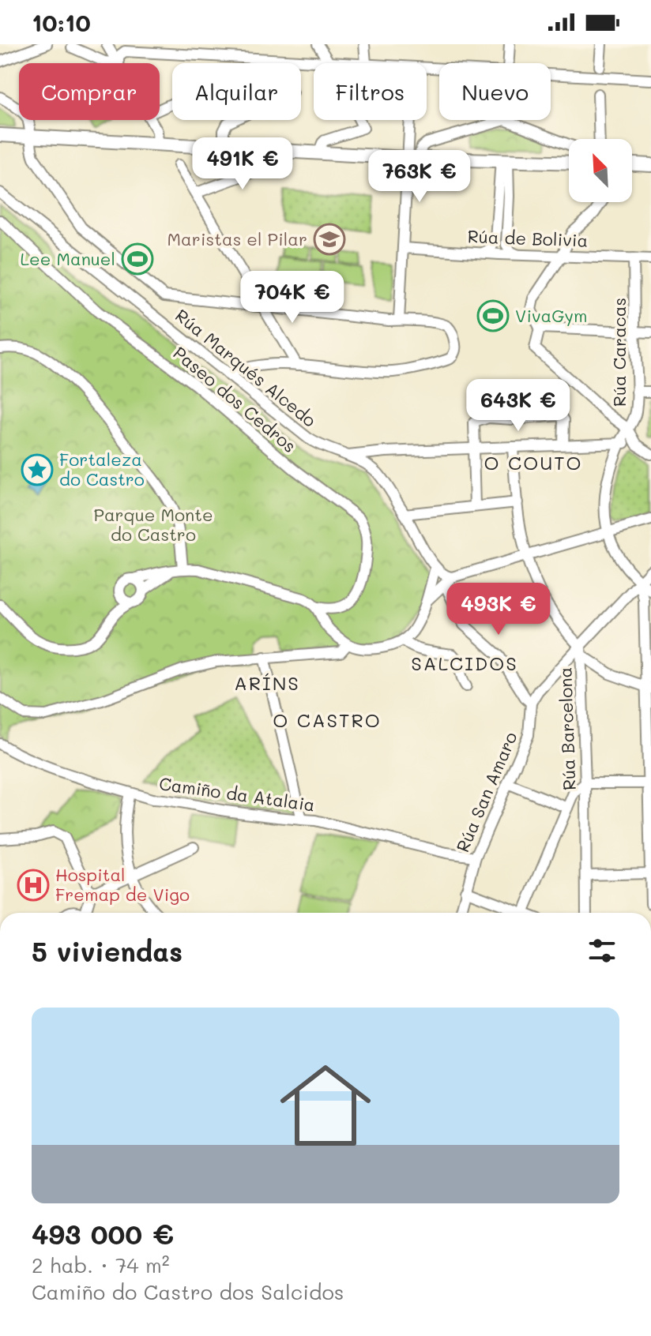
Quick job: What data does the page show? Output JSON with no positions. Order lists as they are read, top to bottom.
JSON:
{
  "streets": {
    "street": [
      "Rúa de Bolivia",
      "Rúa Caracas",
      "Rúa Marqués Alcedo",
      "Paseo dos Cedros",
      "Rúa Barcelona",
      "Rúa San Amaro",
      "Camiño da Atalaia"
    ]
  },
  "crossings": [
    ["Rúa de Bolivia", "Rúa Caracas"],
    ["Rúa Barcelona", "Rúa San Amaro"],
    ["Rúa San Amaro", "Camiño da Atalaia"]
  ],
  "districts": [
    "O COUTO",
    "SALCIDOS",
    "ARÍNS",
    "O CASTRO"
  ],
  "parks": ["Parque Monte do Castro"],
  "places": {
    "school or university": ["Maristas el Pilar"],
    "sports": ["Lee Manuel", "VivaGym"],
    "place": ["Fortaleza do Castro"],
    "hospital": ["Hospital Fremap de Vigo"]
  },
  "north": "top left",
  "page": {
    "status": "10:10",
    "chip": [
      "Comprar",
      "Alquilar",
      "Filtros",
      "Nuevo"
    ],
    "price": [
      "491K €",
      "763K €",
      "704K €",
      "643K €",
      "493K €"
    ],
    "heading": "5 viviendas",
    "list": [
      {
        "name": "493 000 €",
        "note": "2 hab. · 74 m² · Camiño do Castro dos Salcidos"
      }
    ]
  }
}
